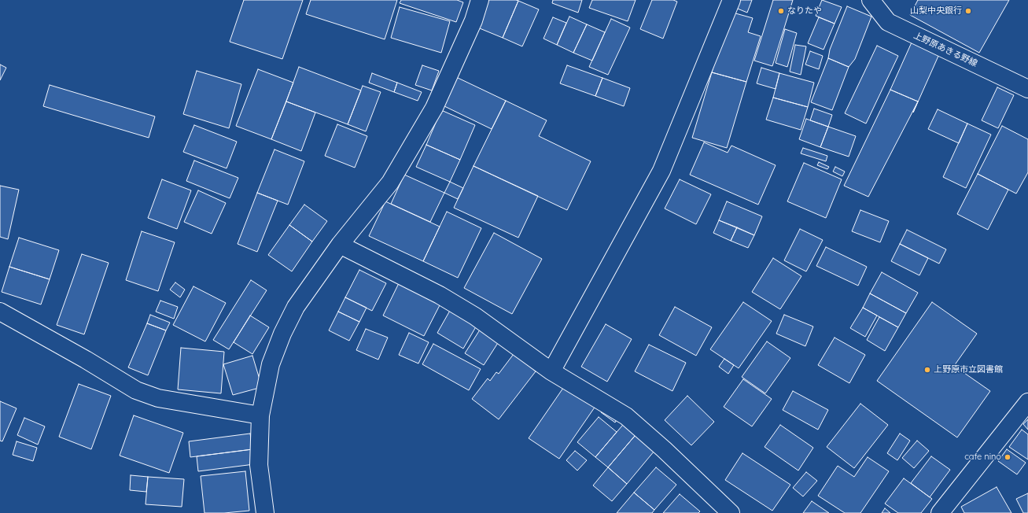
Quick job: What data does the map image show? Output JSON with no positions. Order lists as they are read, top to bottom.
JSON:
{
  "streets": {
    "street": ["上野原あきる野線"]
  },
  "places": [
    "なりたや",
    "山梨中央銀行",
    "上野原市立図書館",
    "cafe nino"
  ]
}
